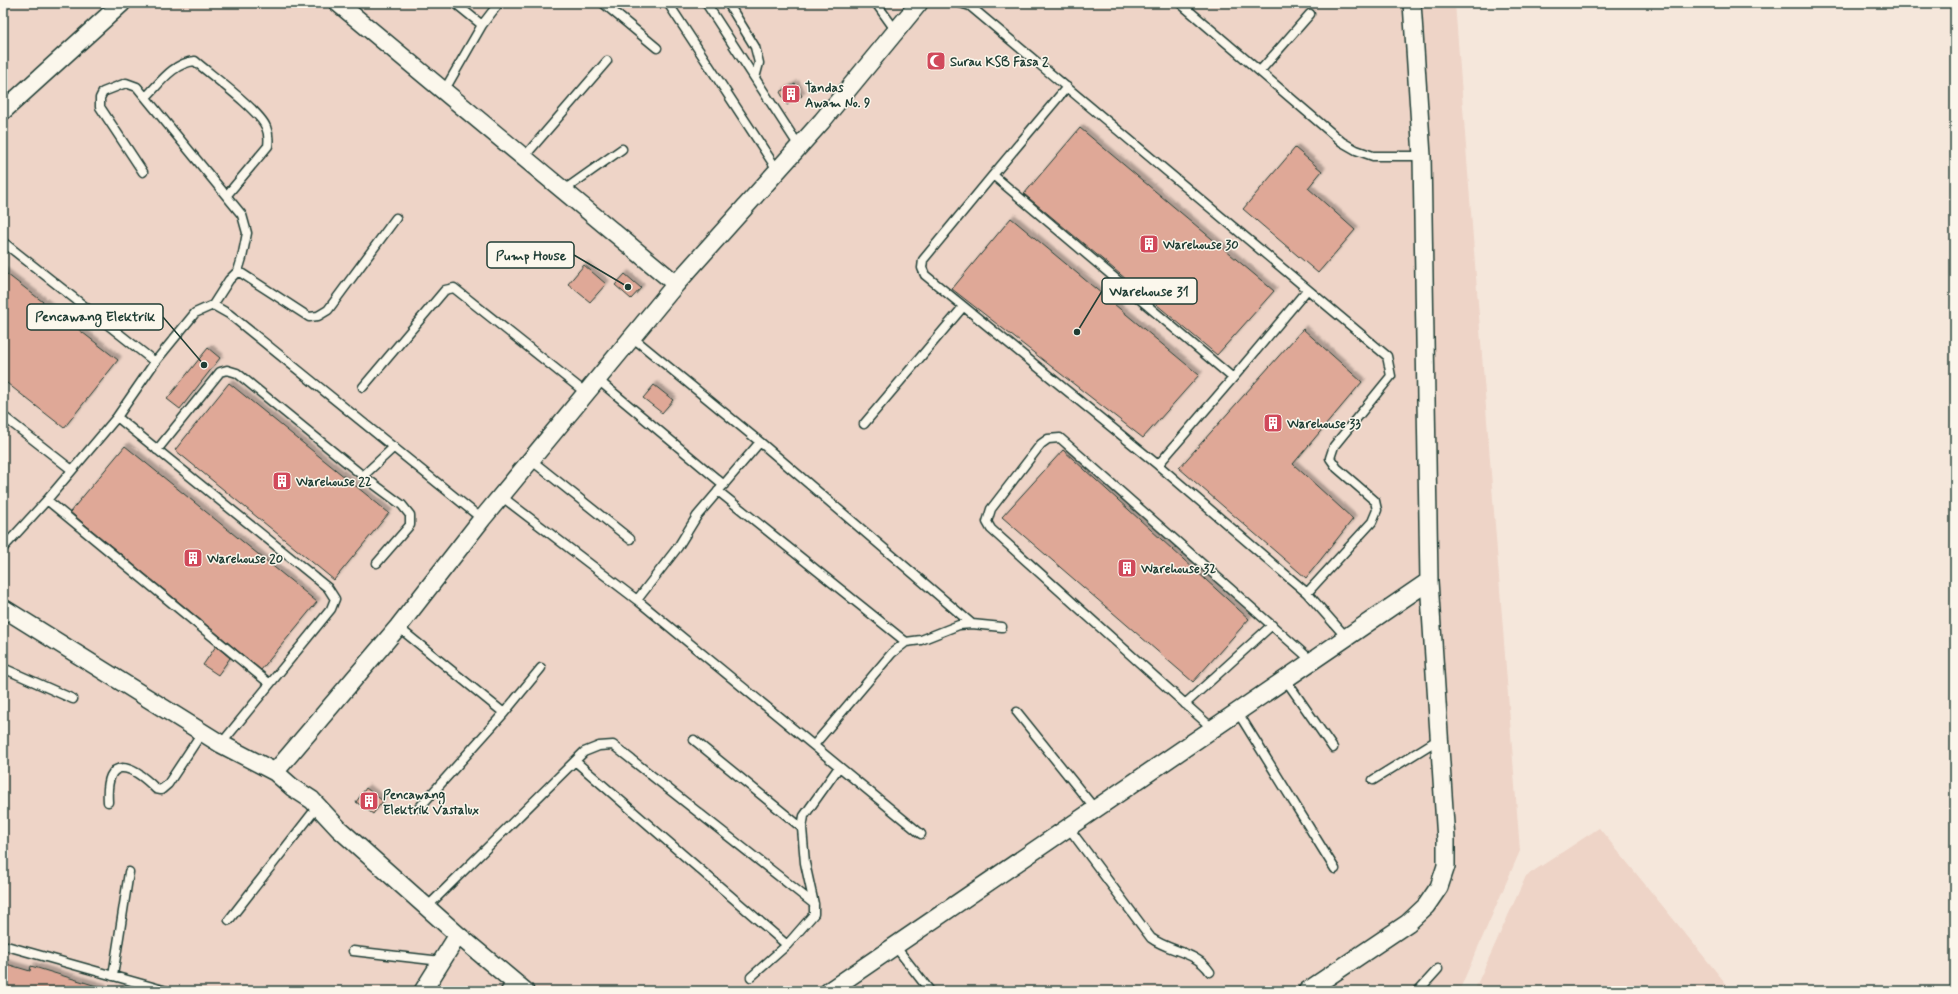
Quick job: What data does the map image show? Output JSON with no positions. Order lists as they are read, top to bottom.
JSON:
{
  "places": {
    "mosque": ["Surau KSB Fasa 2"],
    "building": [
      "Tandas Awam No. 9",
      "Warehouse 30",
      "Warehouse 33",
      "Warehouse 22",
      "Warehouse 20",
      "Warehouse 32",
      "Pencawang Elektrik Vastalux"
    ],
    "other": ["Pump House", "Warehouse 31", "Pencawang Elektrik"]
  }
}
